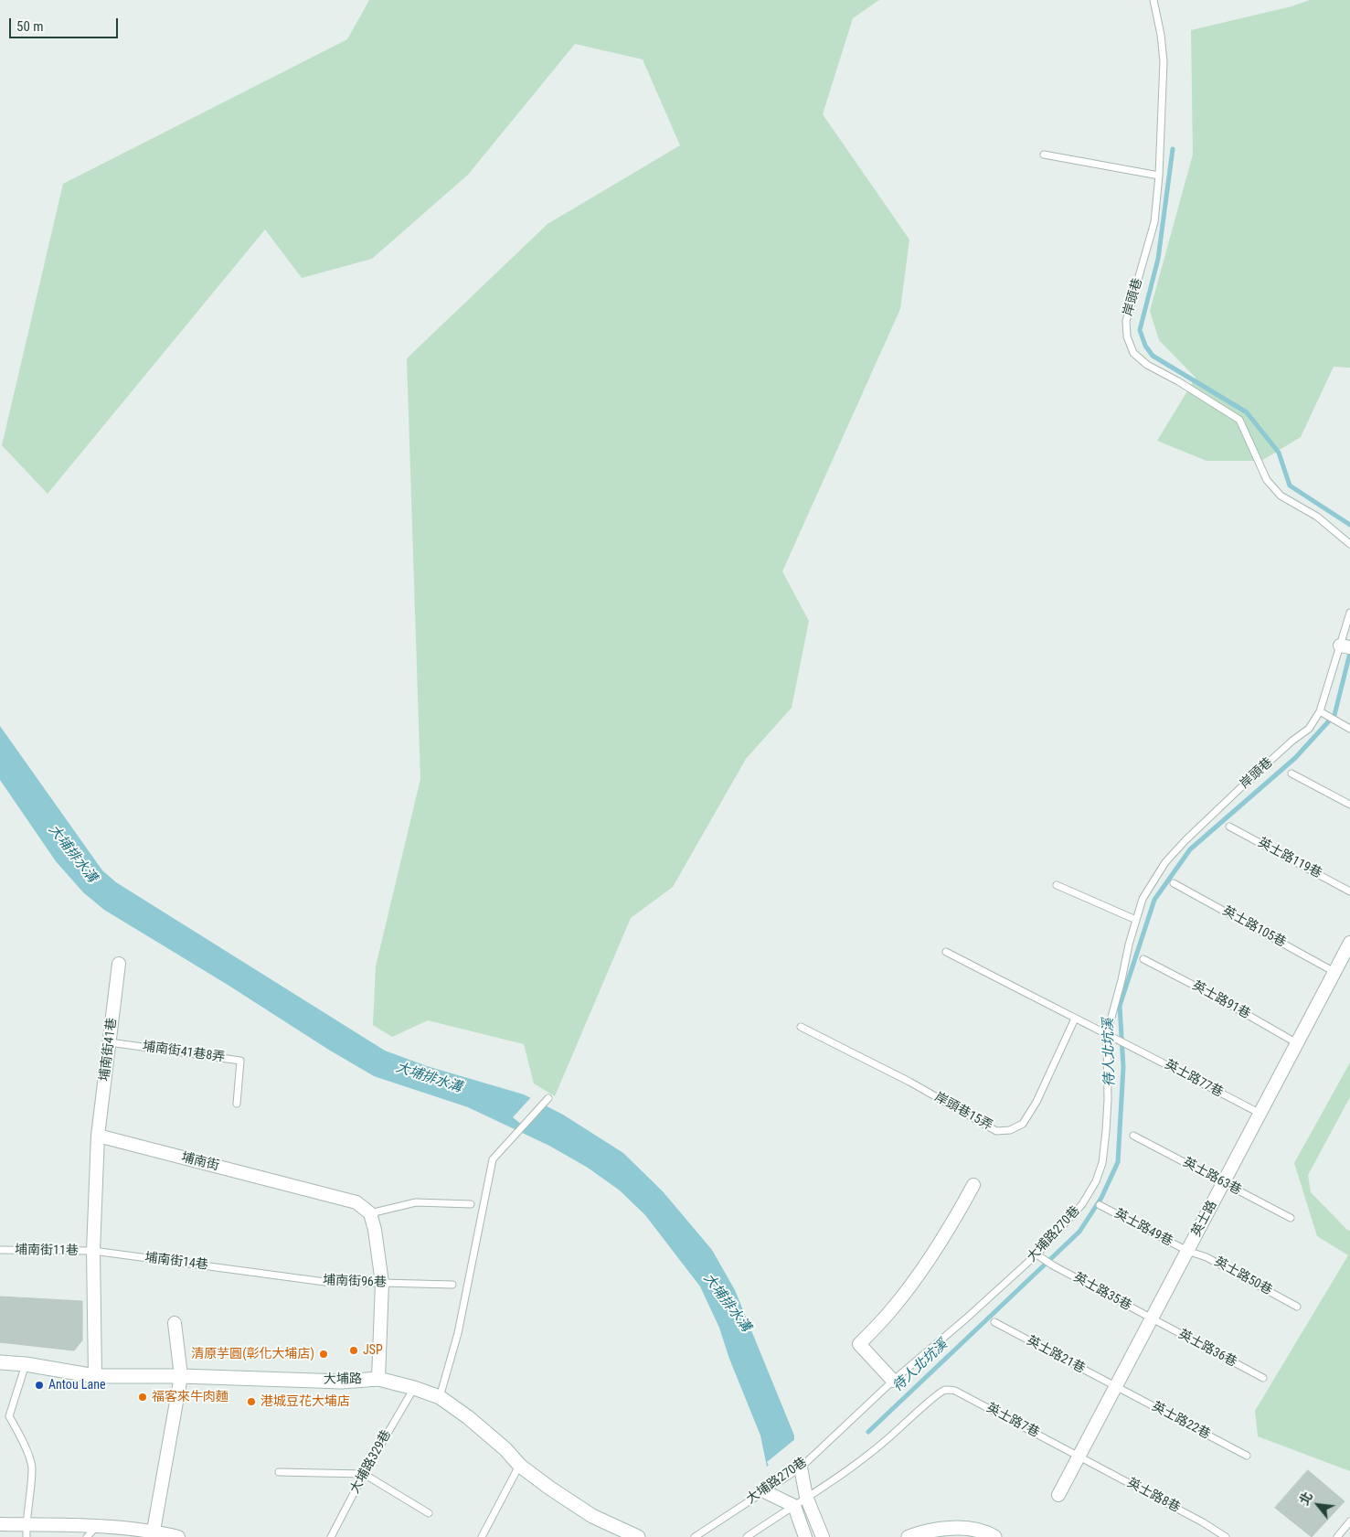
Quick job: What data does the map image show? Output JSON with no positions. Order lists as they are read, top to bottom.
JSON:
{
  "streets": {
    "main road": ["大埔路"],
    "street": ["埔南街41巷", "埔南街", "英士路"],
    "lane": [
      "岸頭巷",
      "英士路119巷",
      "英士路105巷",
      "英士路91巷",
      "埔南街41巷8弄",
      "英士路77巷",
      "岸頭巷15弄",
      "英士路63巷",
      "英士路49巷",
      "大埔路270巷",
      "埔南街11巷",
      "埔南街14巷",
      "英士路50巷",
      "埔南街96巷",
      "英士路35巷",
      "英士路36巷",
      "英士路21巷",
      "英士路7巷",
      "英士路22巷",
      "大埔路329巷",
      "英士路8巷"
    ]
  },
  "crossings": [
    ["英士路105巷", "英士路"],
    ["英士路91巷", "英士路"],
    ["埔南街41巷", "埔南街41巷8弄"],
    ["埔南街41巷", "埔南街"],
    ["英士路77巷", "英士路"],
    ["英士路77巷", "大埔路270巷"],
    ["英士路63巷", "英士路"],
    ["英士路", "英士路49巷"],
    ["英士路", "英士路50巷"],
    ["英士路", "英士路35巷"],
    ["英士路", "英士路36巷"],
    ["英士路", "英士路21巷"],
    ["英士路", "英士路7巷"],
    ["英士路", "英士路22巷"],
    ["英士路", "英士路8巷"],
    ["英士路49巷", "英士路50巷"],
    ["大埔路270巷", "英士路35巷"],
    ["埔南街11巷", "埔南街14巷"],
    ["埔南街14巷", "埔南街96巷"],
    ["英士路35巷", "英士路36巷"],
    ["英士路21巷", "英士路22巷"],
    ["大埔路", "大埔路329巷"],
    ["英士路7巷", "英士路8巷"]
  ],
  "water": ["大埔排水溝", "待人北坑溪"],
  "places": [
    "JSP",
    "清原芋圓(彰化大埔店)",
    "Antou Lane",
    "福客來牛肉麵",
    "港城豆花大埔店"
  ],
  "scale_bar": "50 m",
  "north": "top left"
}
